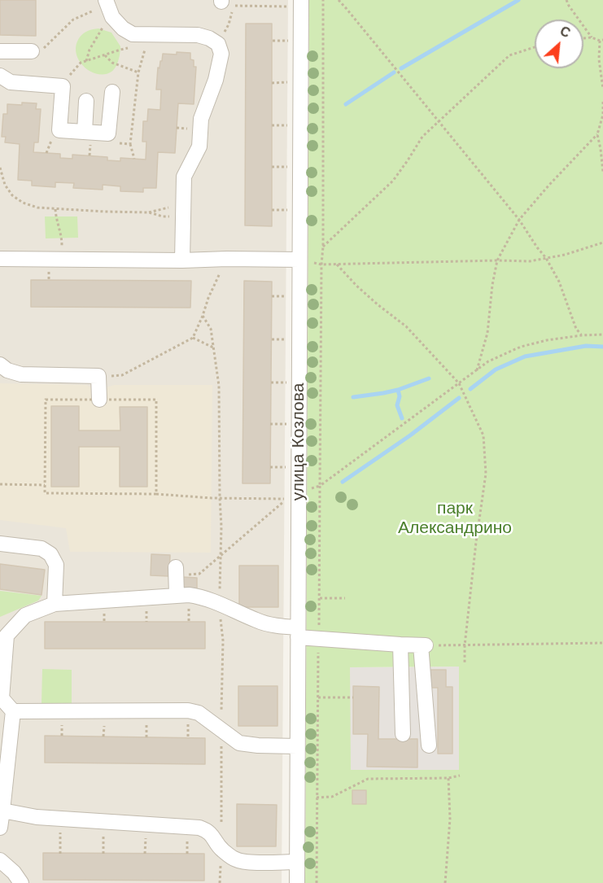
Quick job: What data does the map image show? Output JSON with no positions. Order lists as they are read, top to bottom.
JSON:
{
  "streets": {
    "street": ["улица Козлова"]
  },
  "parks": ["парк Александрино"],
  "north": "top right"
}
